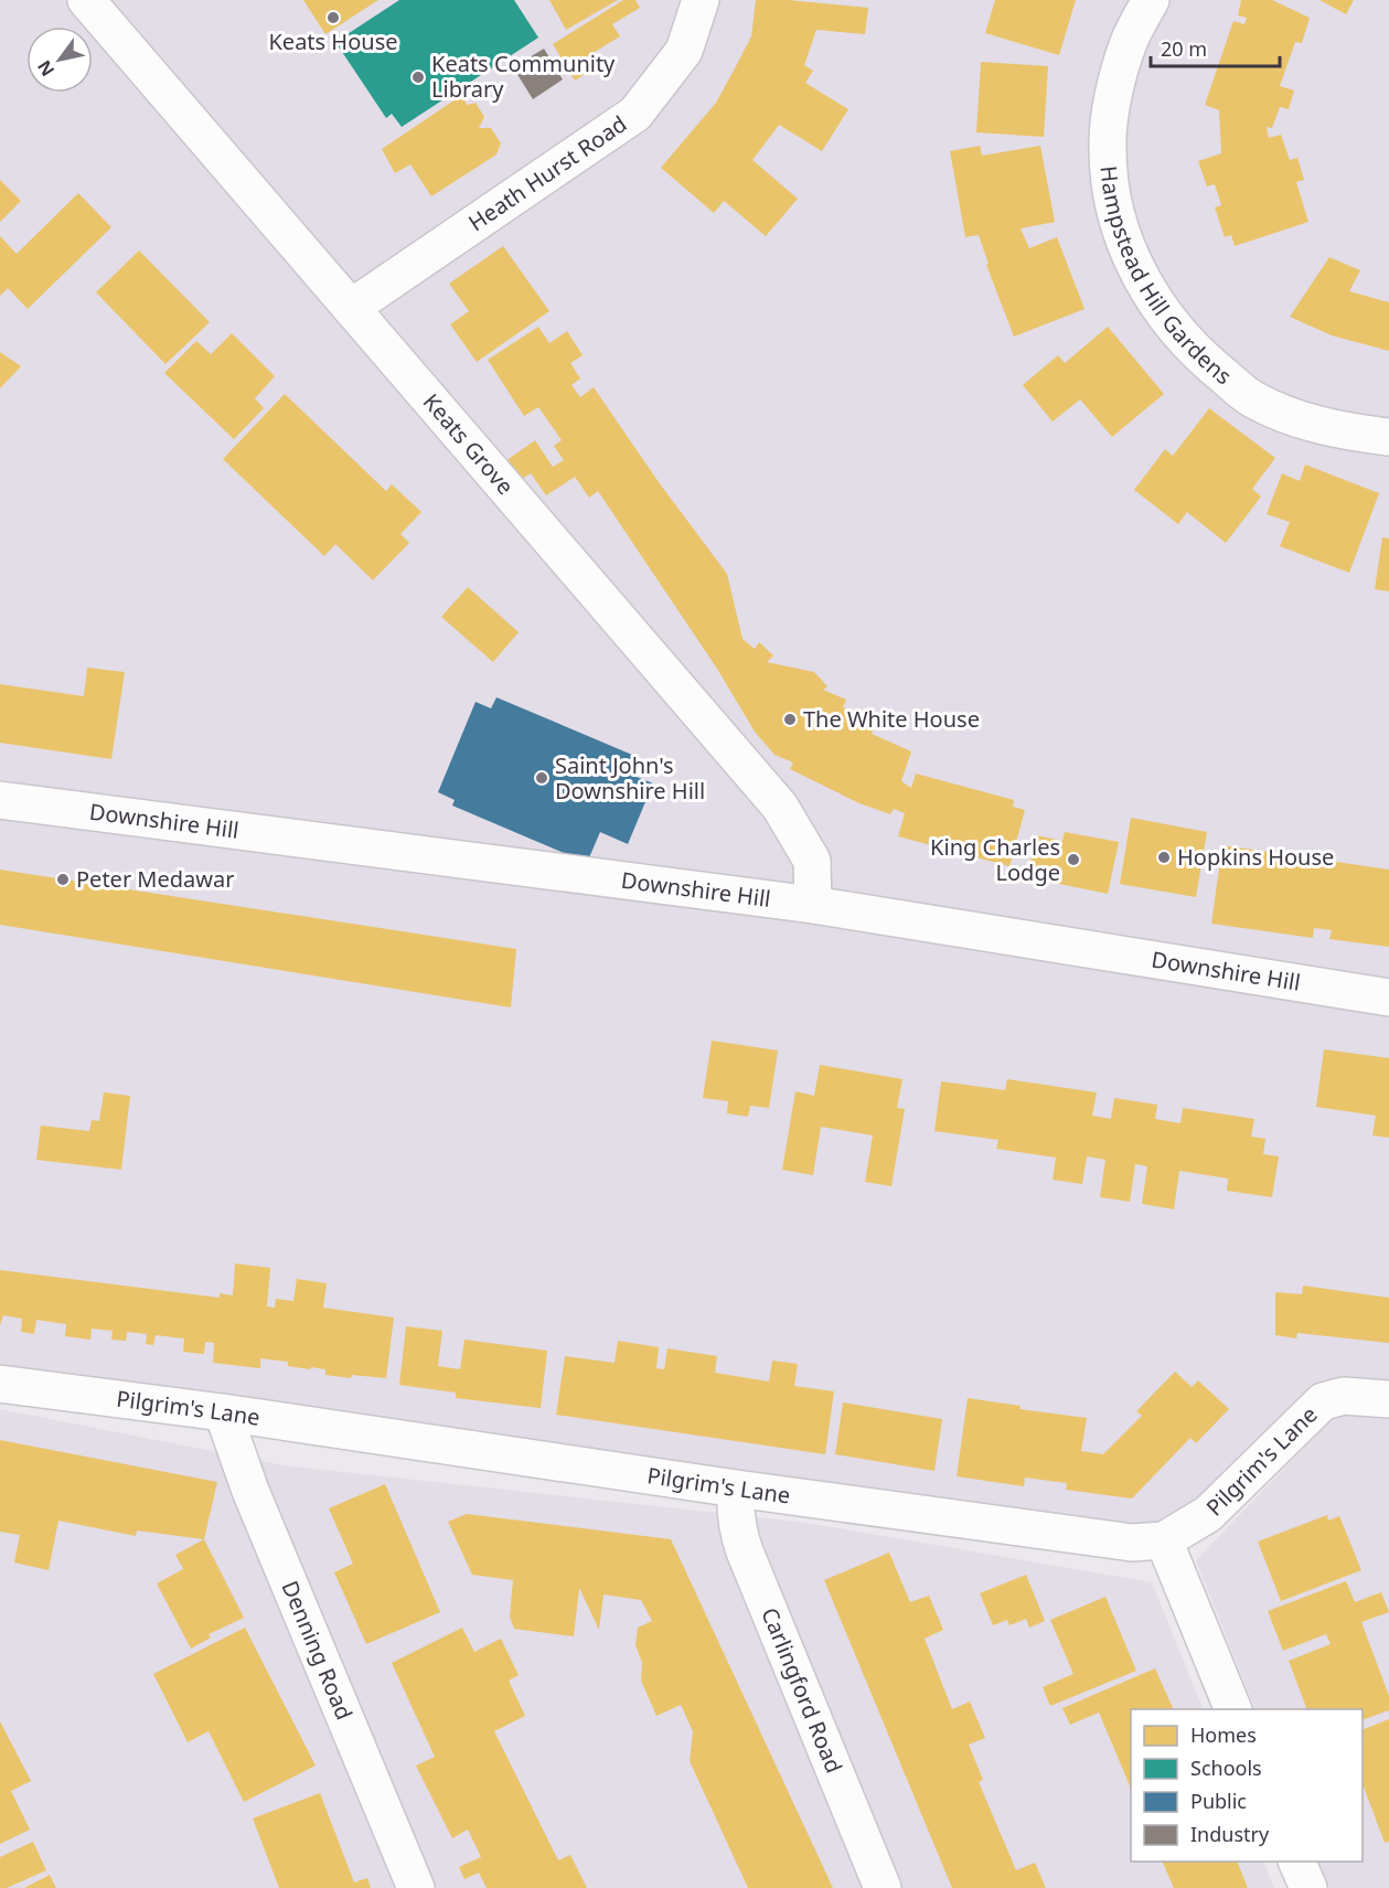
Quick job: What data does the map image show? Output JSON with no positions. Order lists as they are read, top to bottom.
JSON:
{
  "streets": {
    "street": [
      "Heath Hurst Road",
      "Hampstead Hill Gardens",
      "Keats Grove",
      "Downshire Hill",
      "Pilgrim's Lane",
      "Denning Road",
      "Carlingford Road"
    ]
  },
  "crossings": [
    ["Heath Hurst Road", "Keats Grove"],
    ["Keats Grove", "Downshire Hill"],
    ["Pilgrim's Lane", "Denning Road"],
    ["Pilgrim's Lane", "Carlingford Road"]
  ],
  "places": [
    "Keats House",
    "Keats Community Library",
    "The White House",
    "Saint John's Downshire Hill",
    "Hopkins House",
    "King Charles Lodge",
    "Peter Medawar"
  ],
  "legend": [
    "Homes",
    "Schools",
    "Public",
    "Industry"
  ],
  "scale_bar": "20 m",
  "north": "bottom left"
}
